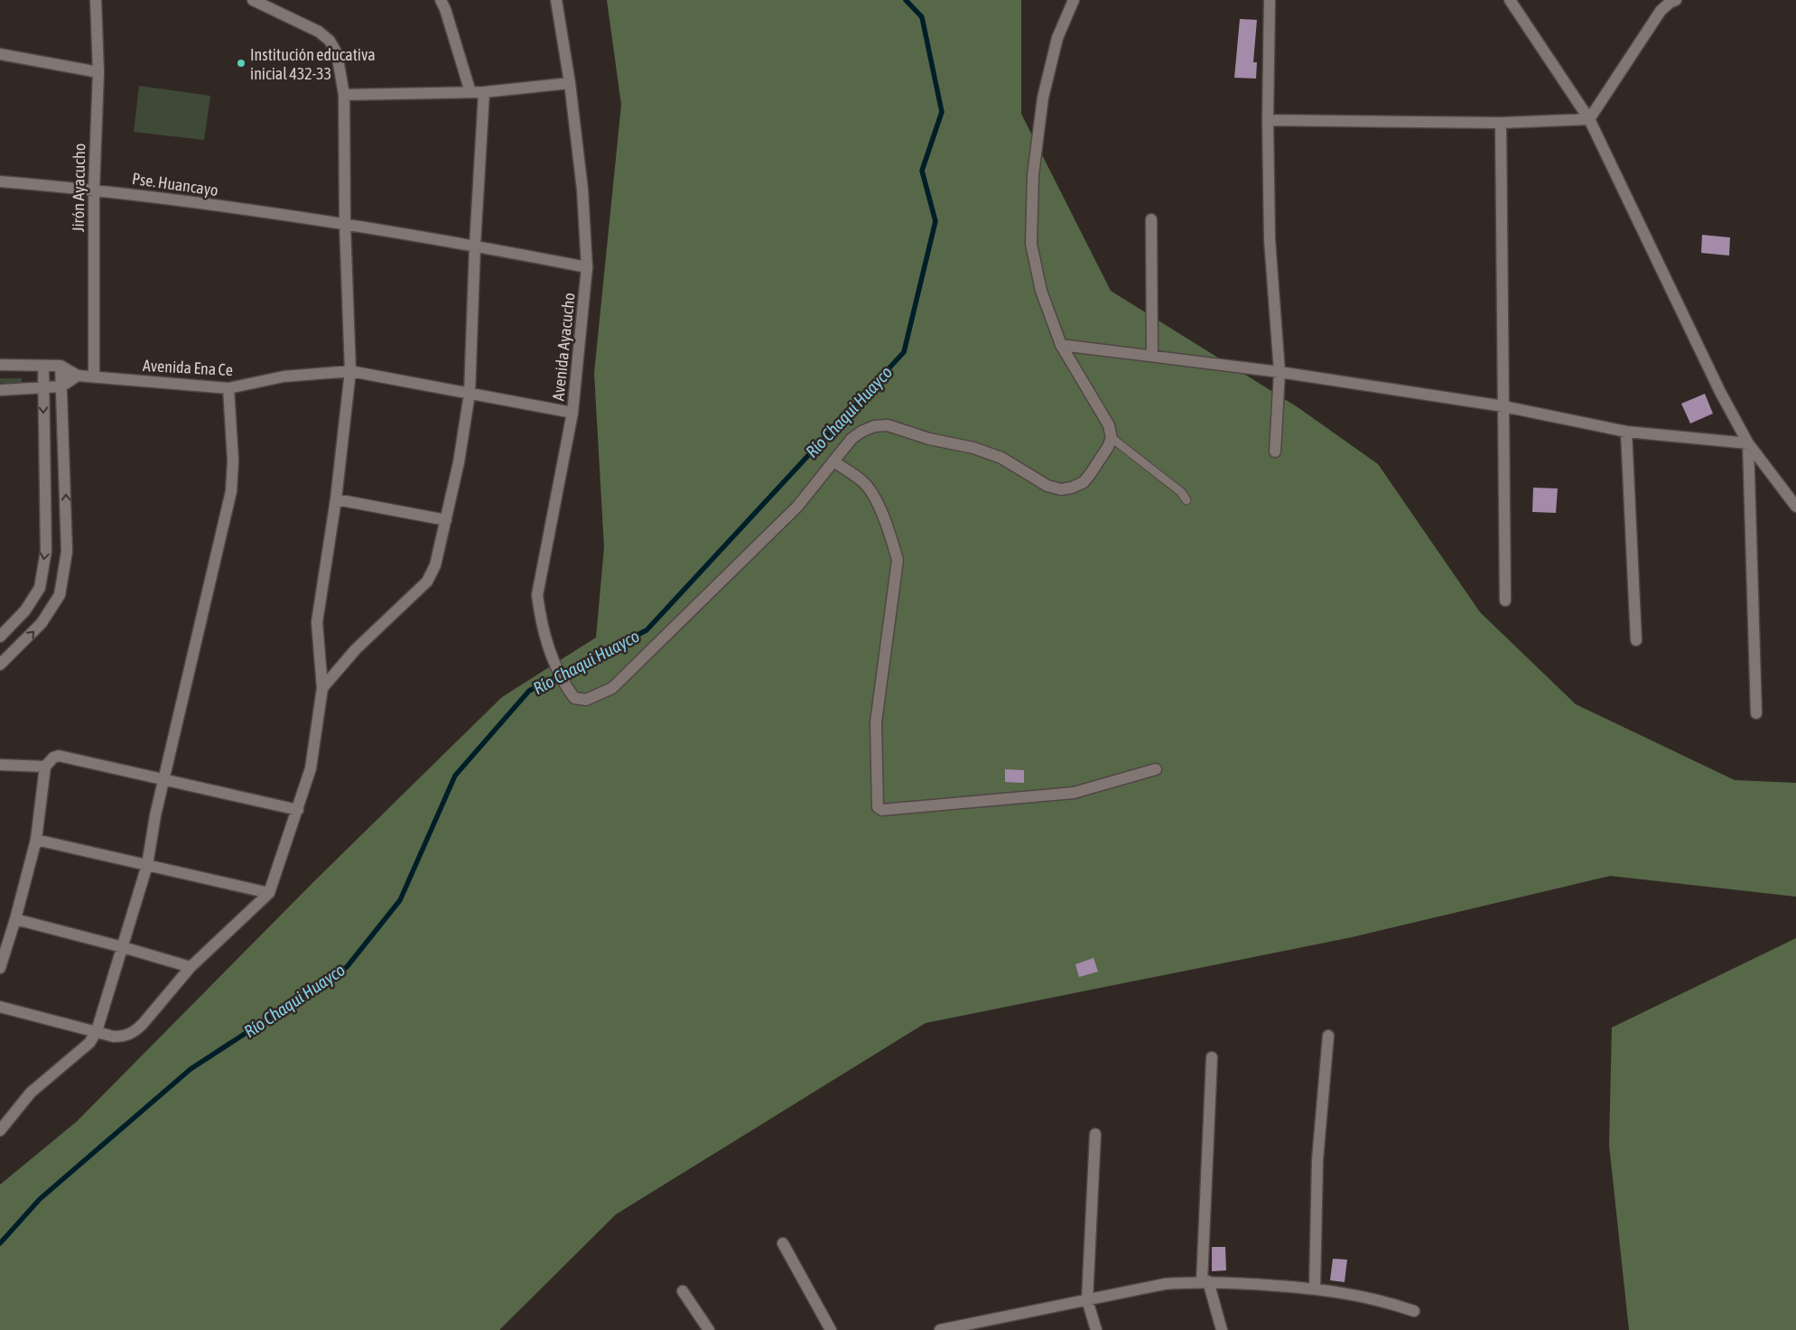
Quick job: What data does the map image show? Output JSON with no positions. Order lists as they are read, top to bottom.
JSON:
{
  "streets": {
    "street": [
      "Pse. Huancayo",
      "Jirón Ayacucho",
      "Avenida Ayacucho",
      "Avenida Ena Ce"
    ]
  },
  "crossings": [
    ["Pse. Huancayo", "Jirón Ayacucho"],
    ["Pse. Huancayo", "Avenida Ayacucho"],
    ["Jirón Ayacucho", "Avenida Ena Ce"],
    ["Avenida Ayacucho", "Avenida Ena Ce"]
  ],
  "water": ["Río Chaqui Huayco"],
  "places": ["Institución educativa inicial 432-33"]
}
